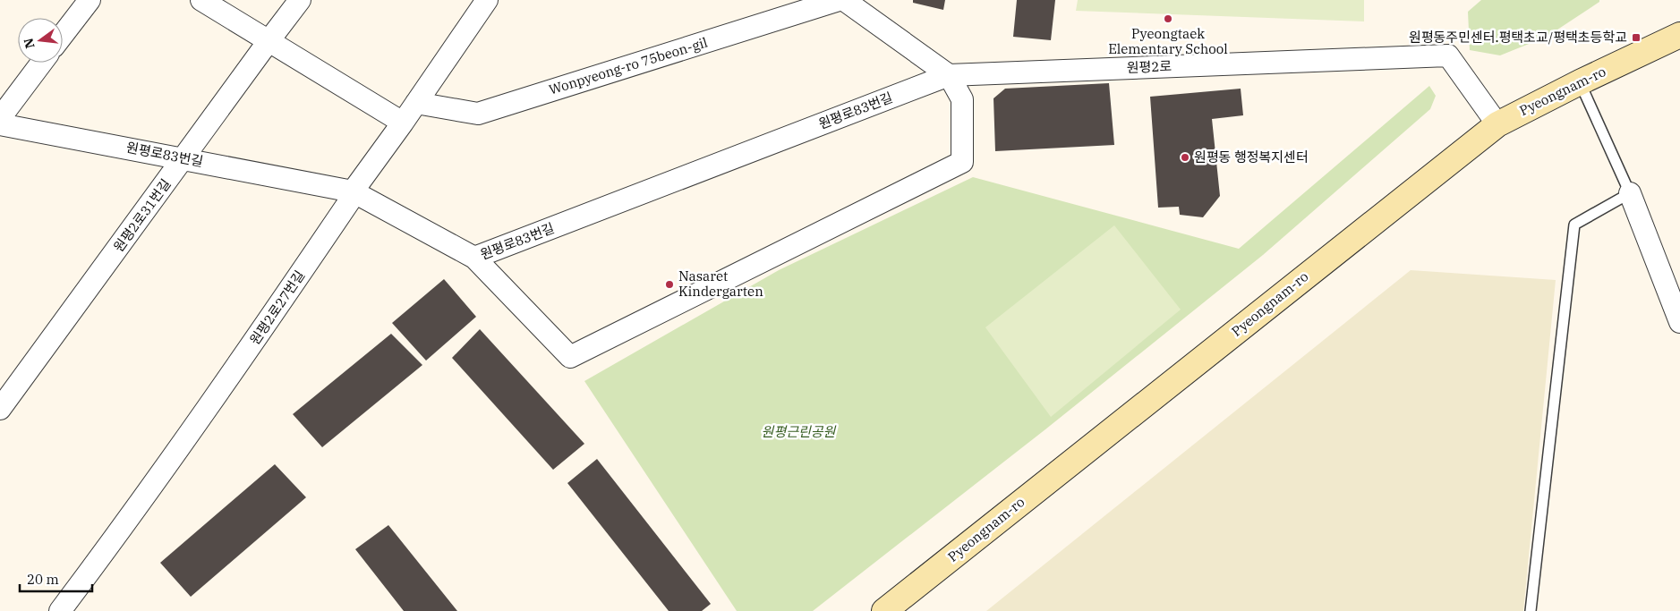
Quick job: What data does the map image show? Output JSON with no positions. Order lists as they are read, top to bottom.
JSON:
{
  "streets": {
    "street": [
      "Wonpyeong-ro 75beon-gil",
      "원평2로",
      "Pyeongnam-ro",
      "원평로83번길",
      "원평2로31번길",
      "원평2로27번길"
    ]
  },
  "crossings": [
    ["Wonpyeong-ro 75beon-gil", "원평2로27번길"],
    ["원평2로", "Pyeongnam-ro"],
    ["원평2로", "원평로83번길"],
    ["원평로83번길", "원평2로31번길"],
    ["원평로83번길", "원평2로27번길"]
  ],
  "parks": ["원평근린공원"],
  "places": {
    "other": ["Pyeongtaek Elementary School", "원평동 행정복지센터", "Nasaret Kindergarten"],
    "transit": ["원평동주민센터.평택초교/평택초등학교"]
  },
  "scale_bar": "20 m",
  "north": "left"
}
